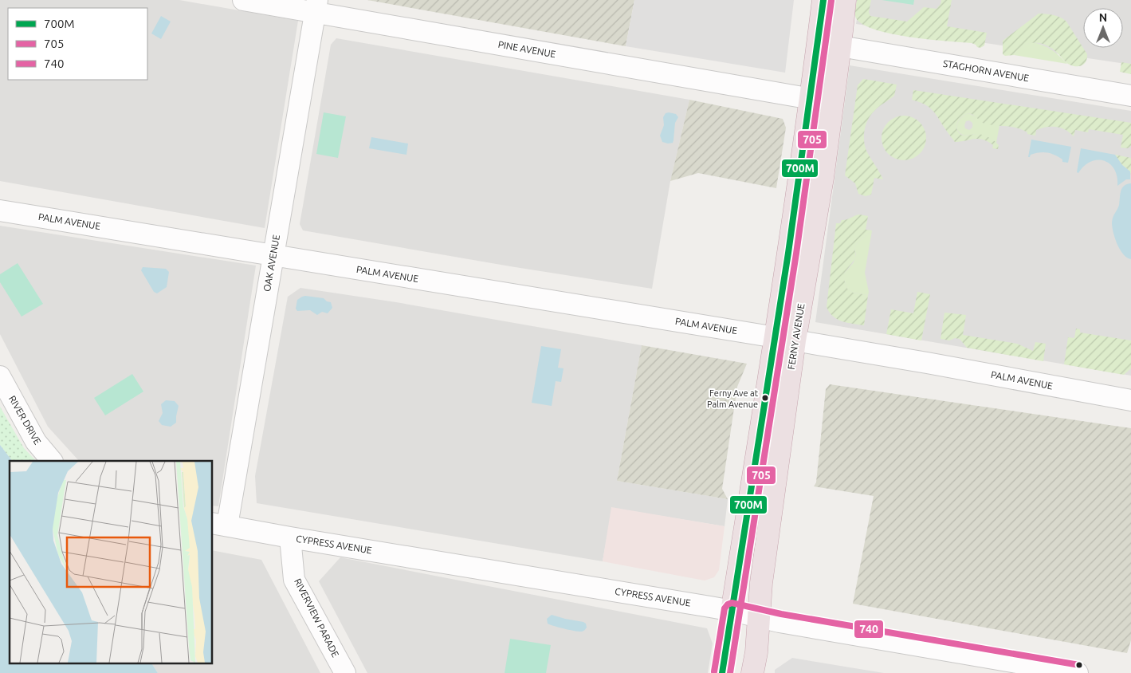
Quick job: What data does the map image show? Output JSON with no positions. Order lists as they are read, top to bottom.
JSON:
{
  "streets": {
    "highway": ["FERNY AVENUE"],
    "street": [
      "PINE AVENUE",
      "STAGHORN AVENUE",
      "PALM AVENUE",
      "OAK AVENUE",
      "RIVER DRIVE",
      "CYPRESS AVENUE",
      "RIVERVIEW PARADE"
    ]
  },
  "crossings": [
    ["PINE AVENUE", "OAK AVENUE"],
    ["PINE AVENUE", "FERNY AVENUE"],
    ["STAGHORN AVENUE", "FERNY AVENUE"],
    ["PALM AVENUE", "OAK AVENUE"],
    ["PALM AVENUE", "FERNY AVENUE"],
    ["OAK AVENUE", "CYPRESS AVENUE"],
    ["FERNY AVENUE", "CYPRESS AVENUE"],
    ["CYPRESS AVENUE", "RIVERVIEW PARADE"]
  ],
  "places": ["Ferny Ave at Palm Avenue"],
  "lines": ["transit line 700M", "transit line 705", "transit line 740"],
  "legend": ["700M", "705", "740"],
  "north": "top"
}
